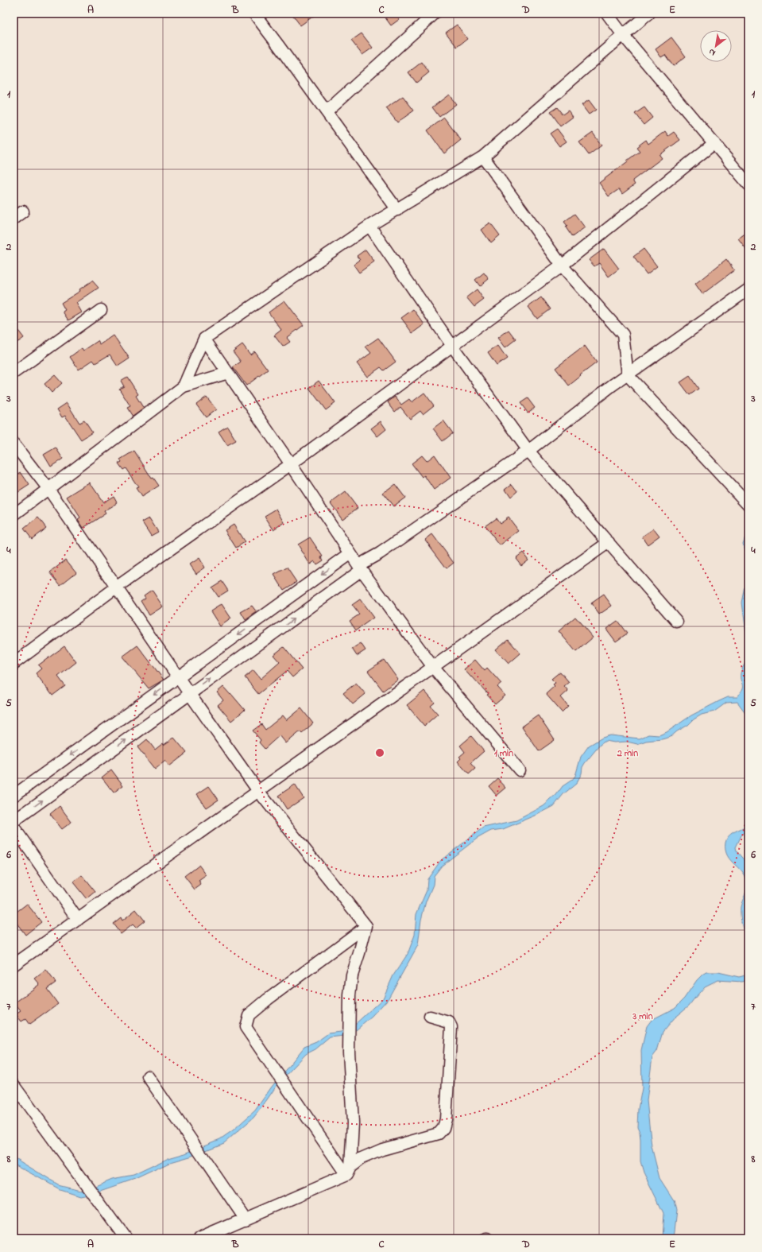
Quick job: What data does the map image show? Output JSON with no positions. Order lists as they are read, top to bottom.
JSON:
{
  "north": "bottom left",
  "grid": {
    "columns": [
      "A",
      "B",
      "C",
      "D",
      "E"
    ],
    "rows": [
      "1",
      "2",
      "3",
      "4",
      "5",
      "6",
      "7",
      "8"
    ]
  },
  "rings": ["1 min", "2 min", "3 min"]
}
